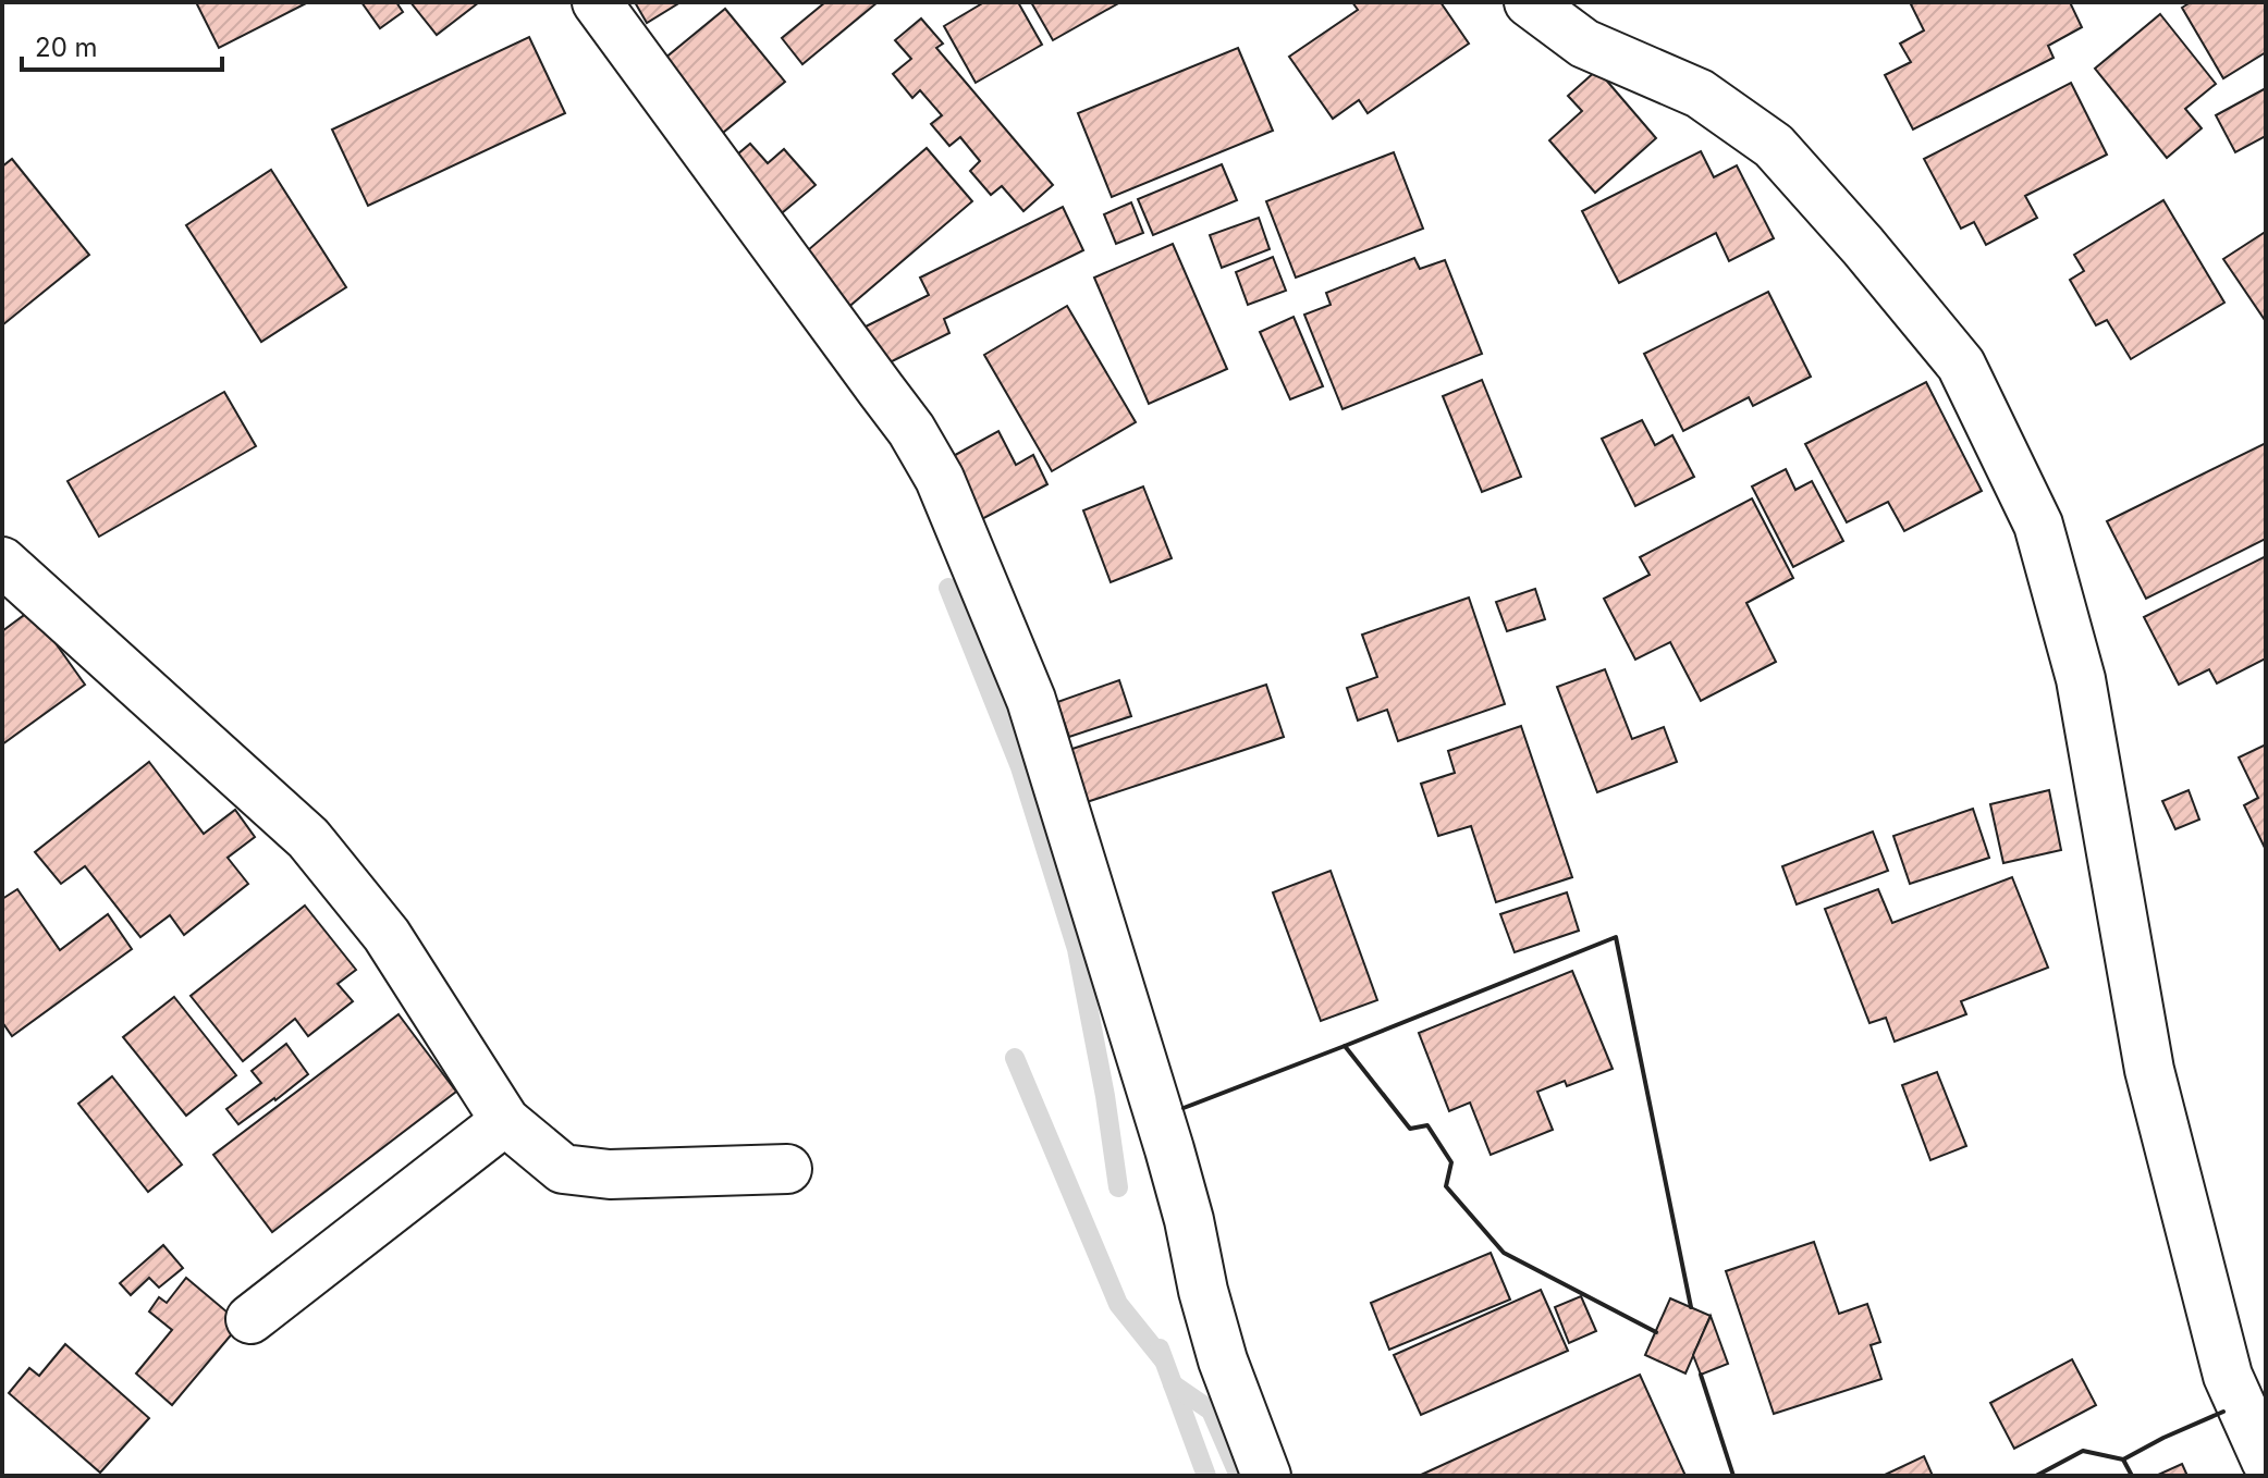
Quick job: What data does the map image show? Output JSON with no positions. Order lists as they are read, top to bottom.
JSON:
{
  "scale_bar": "20 m"
}
